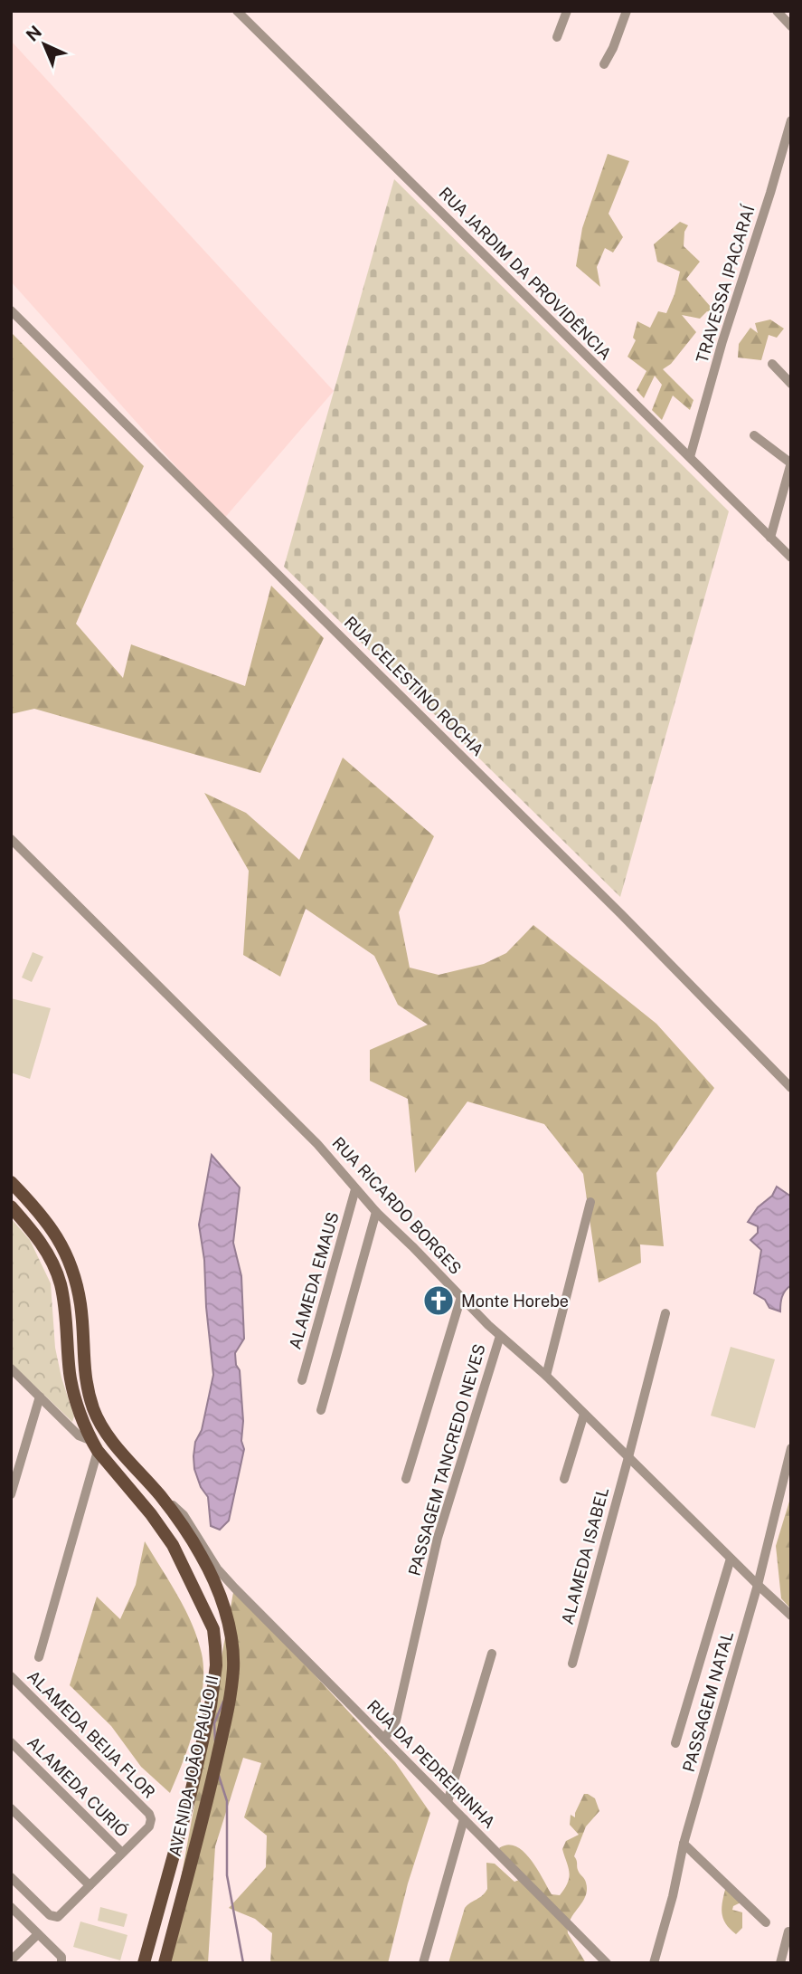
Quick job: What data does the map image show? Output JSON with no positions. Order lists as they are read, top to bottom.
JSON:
{
  "streets": {
    "main road": ["AVENIDA JOÃO PAULO II"],
    "street": [
      "RUA JARDIM DA PROVIDÊNCIA",
      "TRAVESSA IPACARAÍ",
      "RUA CELESTINO ROCHA",
      "RUA RICARDO BORGES",
      "ALAMEDA EMAUS",
      "PASSAGEM TANCREDO NEVES",
      "ALAMEDA ISABEL",
      "PASSAGEM NATAL",
      "ALAMEDA BEIJA FLOR",
      "RUA DA PEDREIRINHA",
      "ALAMEDA CURIÓ"
    ]
  },
  "crossings": [
    ["RUA JARDIM DA PROVIDÊNCIA", "TRAVESSA IPACARAÍ"],
    ["RUA RICARDO BORGES", "ALAMEDA EMAUS"],
    ["RUA RICARDO BORGES", "PASSAGEM TANCREDO NEVES"],
    ["RUA RICARDO BORGES", "ALAMEDA ISABEL"],
    ["RUA RICARDO BORGES", "PASSAGEM NATAL"],
    ["PASSAGEM TANCREDO NEVES", "RUA DA PEDREIRINHA"],
    ["ALAMEDA BEIJA FLOR", "ALAMEDA CURIÓ"],
    ["RUA DA PEDREIRINHA", "AVENIDA JOÃO PAULO II"]
  ],
  "places": {
    "church": ["Monte Horebe"]
  },
  "north": "top left"
}
